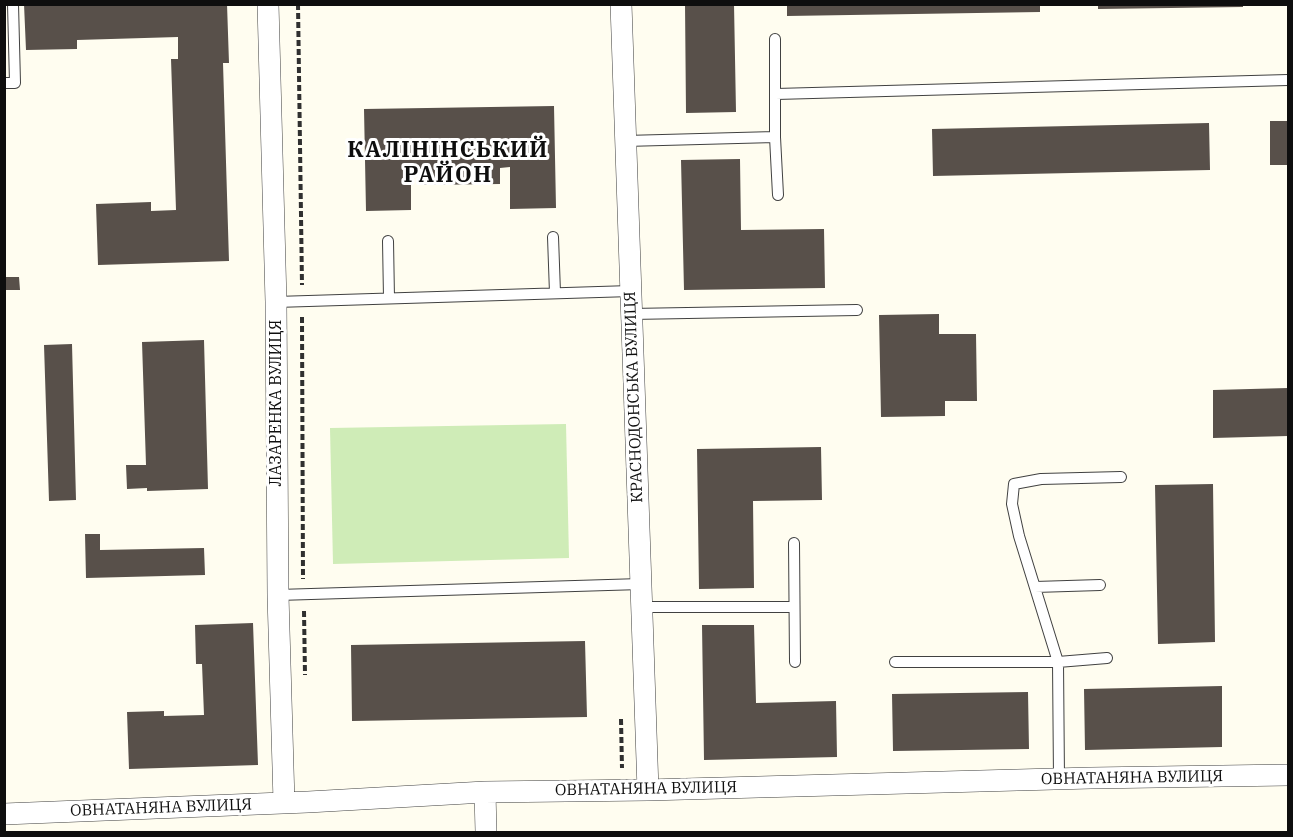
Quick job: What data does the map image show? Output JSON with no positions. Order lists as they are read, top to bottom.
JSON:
{
  "streets": {
    "street": ["КРАСНОДОНСЬКА ВУЛИЦЯ", "ЛАЗАРЕНКА ВУЛИЦЯ", "ОВНАТАНЯНА ВУЛИЦЯ"]
  },
  "crossings": [
    ["КРАСНОДОНСЬКА ВУЛИЦЯ", "ОВНАТАНЯНА ВУЛИЦЯ"],
    ["ЛАЗАРЕНКА ВУЛИЦЯ", "ОВНАТАНЯНА ВУЛИЦЯ"]
  ],
  "districts": ["КАЛІНІНСЬКИЙ РАЙОН"]
}
